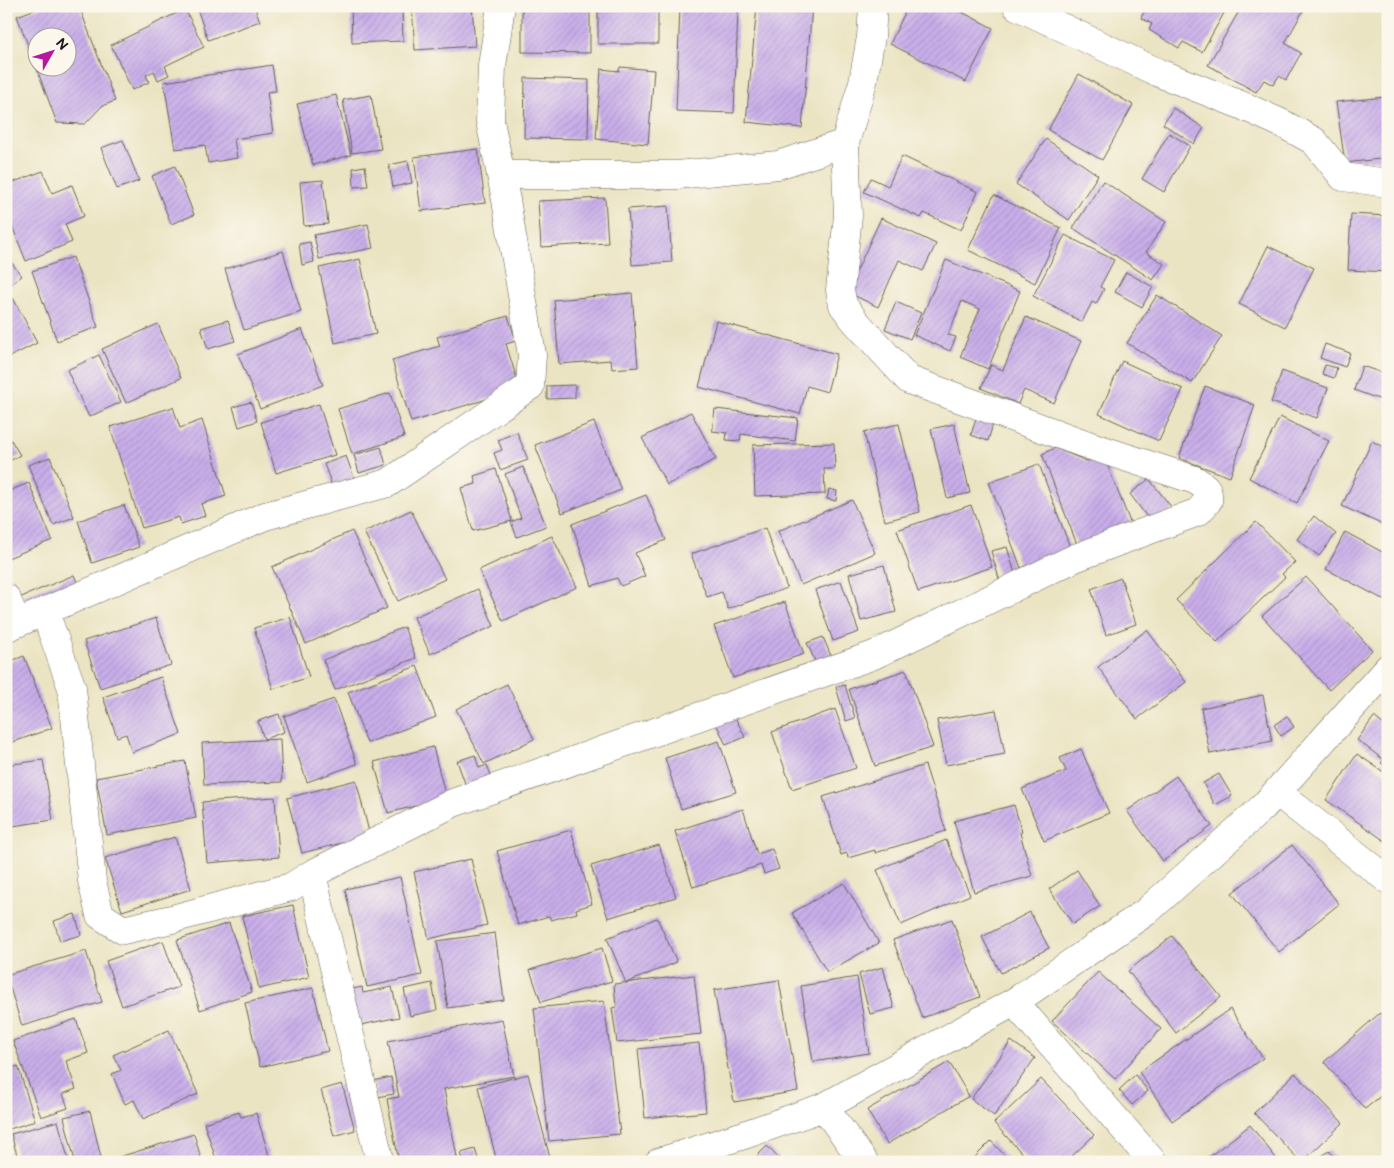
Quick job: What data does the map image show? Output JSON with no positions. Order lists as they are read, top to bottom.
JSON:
{
  "north": "top right"
}
